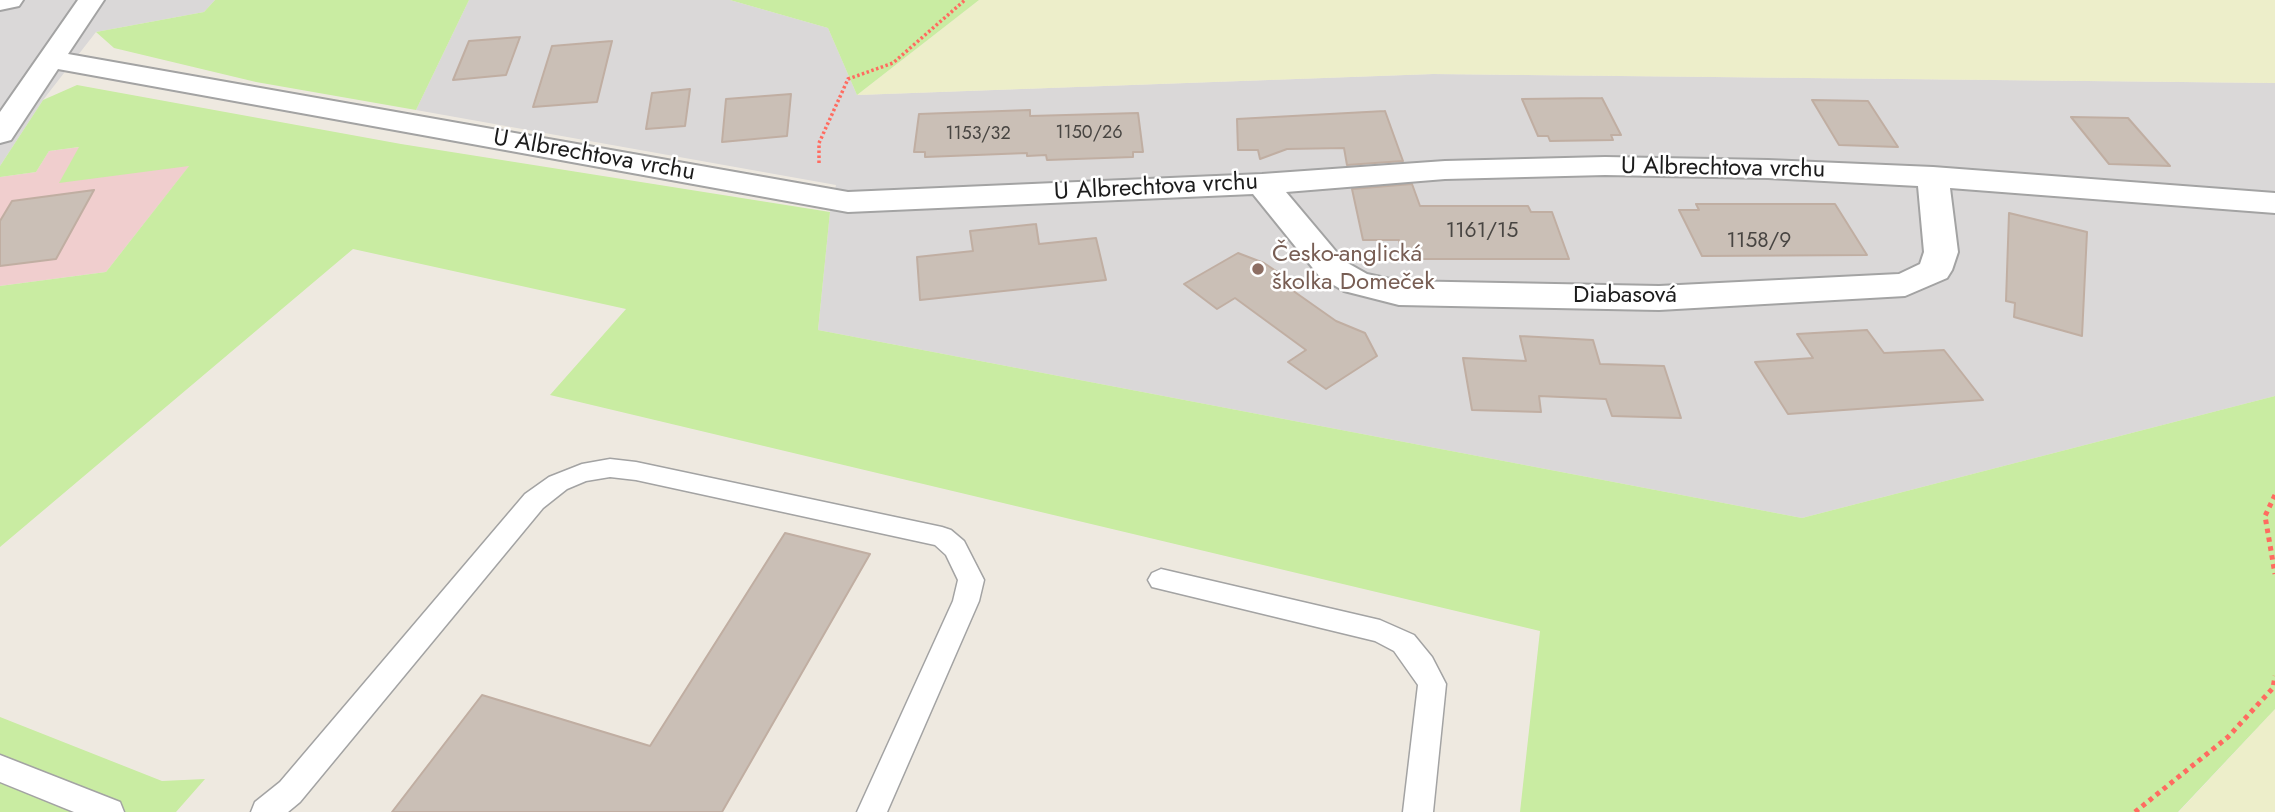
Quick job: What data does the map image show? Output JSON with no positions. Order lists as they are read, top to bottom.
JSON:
{
  "streets": {
    "street": ["U Albrechtova vrchu", "Diabasová"]
  },
  "crossings": [
    ["U Albrechtova vrchu", "Diabasová"]
  ],
  "places": ["Česko-anglická školka Domeček"],
  "house_numbers": [
    "1150/26",
    "1153/32",
    "1161/15",
    "1158/9"
  ]
}
